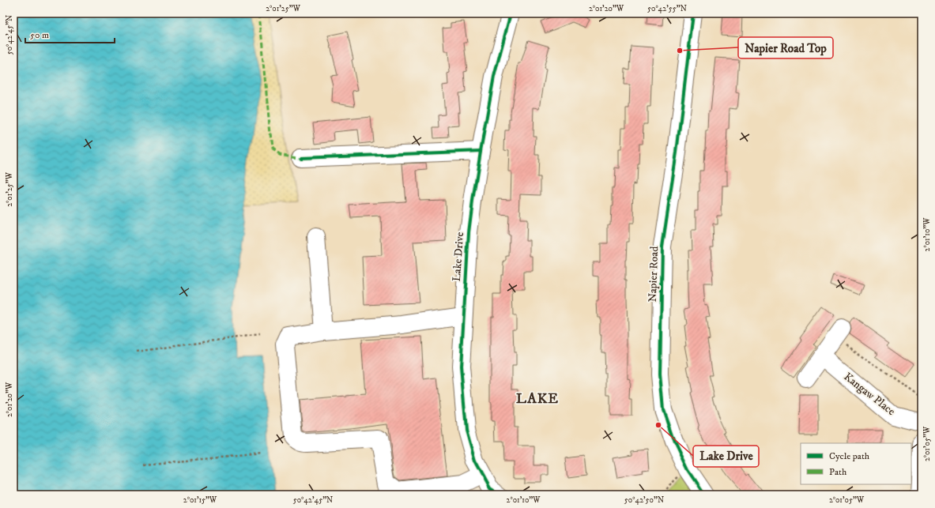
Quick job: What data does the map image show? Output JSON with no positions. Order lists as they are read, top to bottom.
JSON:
{
  "streets": {
    "street": ["Lake Drive", "Napier Road", "Kangaw Place"]
  },
  "districts": ["LAKE"],
  "places": ["Napier Road Top", "Lake Drive"],
  "legend": ["Cycle path", "Path"],
  "scale_bar": "50 m",
  "coordinates": [
    "2°01'25\"W",
    "2°01'20\"W",
    "50°42'55\"N",
    "50°42'45\"N",
    "2°01'10\"W",
    "2°01'05\"W",
    "2°01'15\"W",
    "50°42'50\"N"
  ]
}
